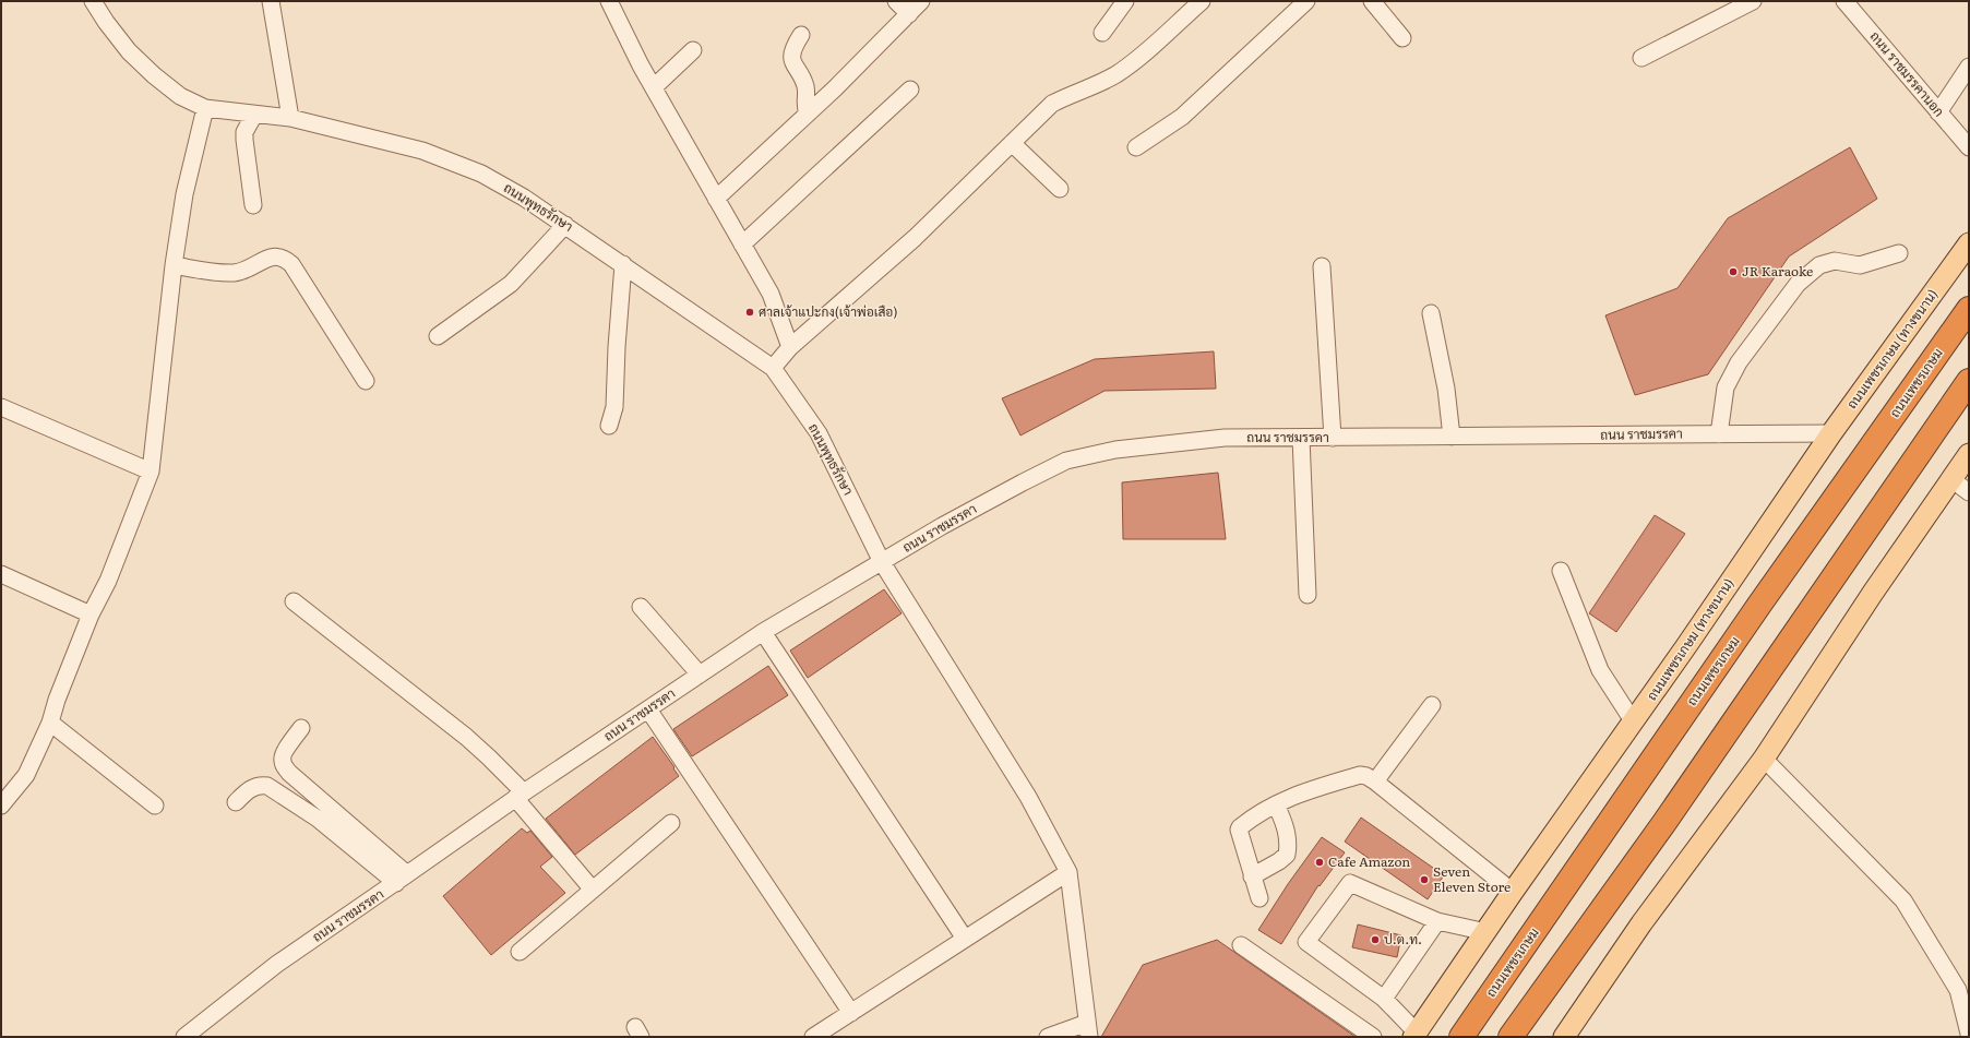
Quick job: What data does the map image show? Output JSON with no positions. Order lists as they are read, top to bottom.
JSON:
{
  "streets": {
    "highway": ["ถนนเพชรเกษม"],
    "main road": ["ถนนเพชรเกษม (ทางขนาน)"],
    "street": ["ถนน ราชมรรคานอก", "ถนนพุทธรักษา", "ถนน ราชมรรคา"]
  },
  "crossings": [
    ["ถนนพุทธรักษา", "ถนน ราชมรรคา"],
    ["ถนนเพชรเกษม (ทางขนาน)", "ถนน ราชมรรคา"]
  ],
  "places": [
    "JR Karaoke",
    "ศาลเจ้าแปะกง(เจ้าพ่อเสือ)",
    "Cafe Amazon",
    "Seven Eleven Store",
    "ป.ต.ท."
  ]
}
